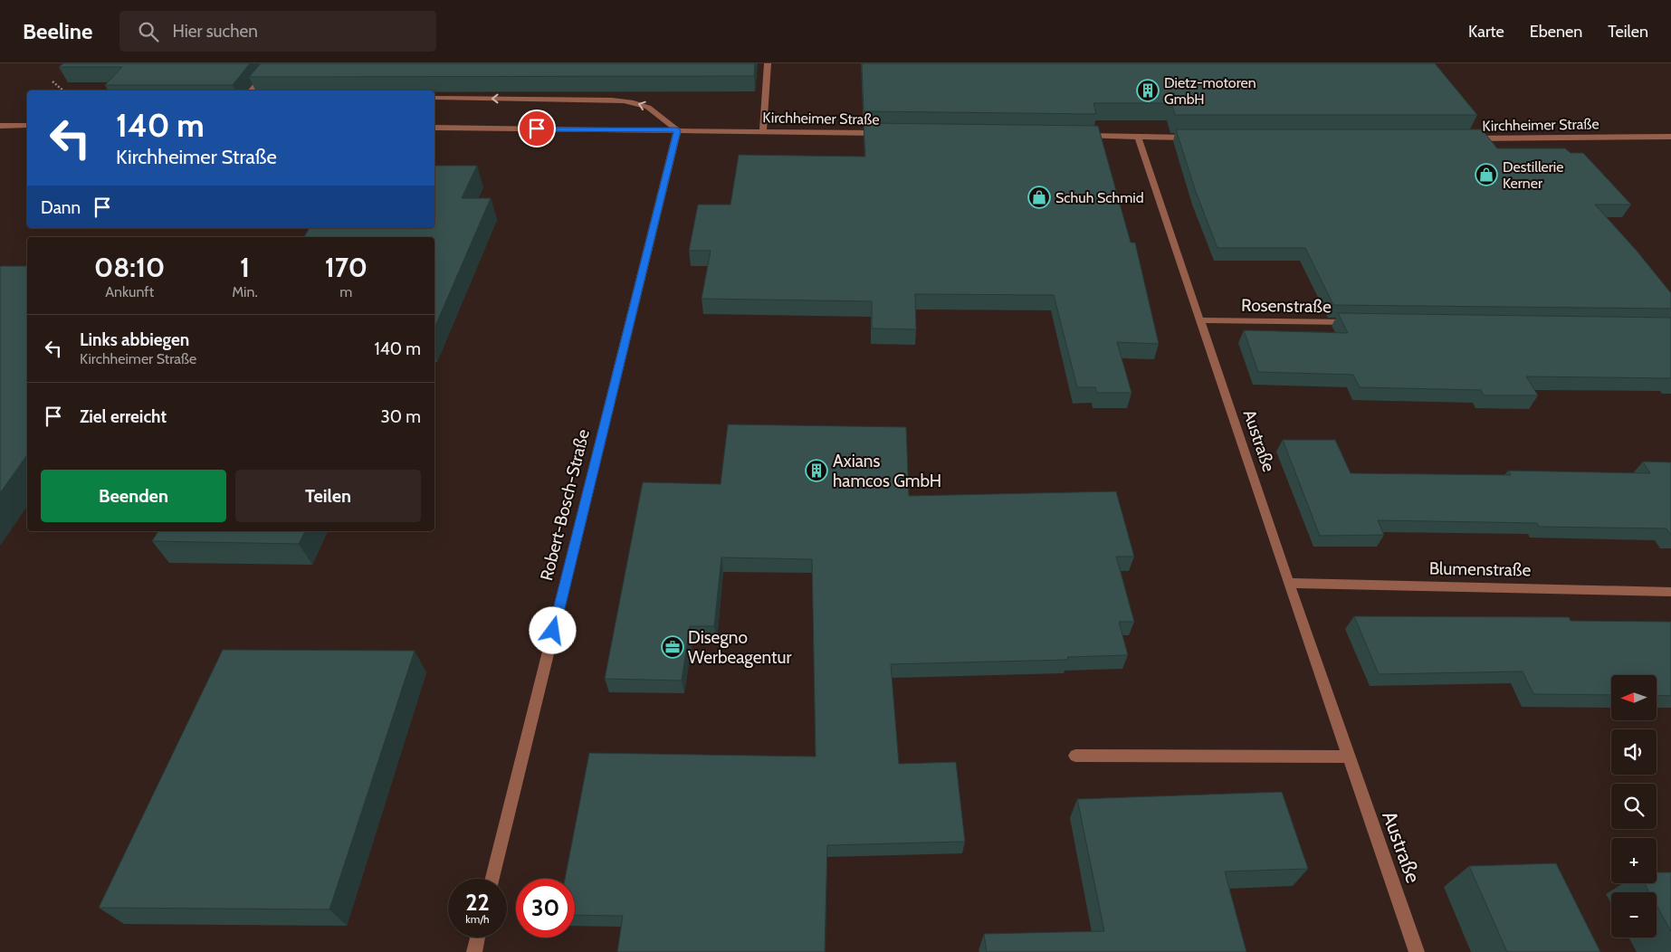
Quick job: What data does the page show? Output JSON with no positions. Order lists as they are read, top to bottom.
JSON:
{
  "streets": {
    "street": [
      "Kirchheimer Straße",
      "Rosenstraße",
      "Austraße",
      "Robert-Bosch-Straße",
      "Blumenstraße"
    ]
  },
  "crossings": [
    ["Kirchheimer Straße", "Robert-Bosch-Straße"],
    ["Rosenstraße", "Austraße"],
    ["Austraße", "Blumenstraße"]
  ],
  "places": {
    "building": ["Dietz‐motoren GmbH", "Axians hamcos GmbH"],
    "shop": ["Destillerie Kerner", "Schuh Schmid"],
    "office": ["Disegno Werbeagentur"]
  },
  "north": "left",
  "page": {
    "header": "Beeline",
    "search": "Hier suchen",
    "nav": ["Karte", "Ebenen", "Teilen"],
    "turn": ["140 m", "Kirchheimer Straße"],
    "then": "Dann",
    "eta": [
      "08:10",
      "Ankunft",
      "1",
      "Min.",
      "170",
      "m"
    ],
    "list": [
      {
        "name": "Links abbiegen",
        "note": "Kirchheimer Straße",
        "value": "140 m"
      },
      {
        "name": "Ziel erreicht",
        "value": "30 m"
      }
    ],
    "buttons": ["Beenden", "Teilen"],
    "map_buttons": ["+", "−"],
    "speed": "22 km/h",
    "limit": "30"
  }
}
